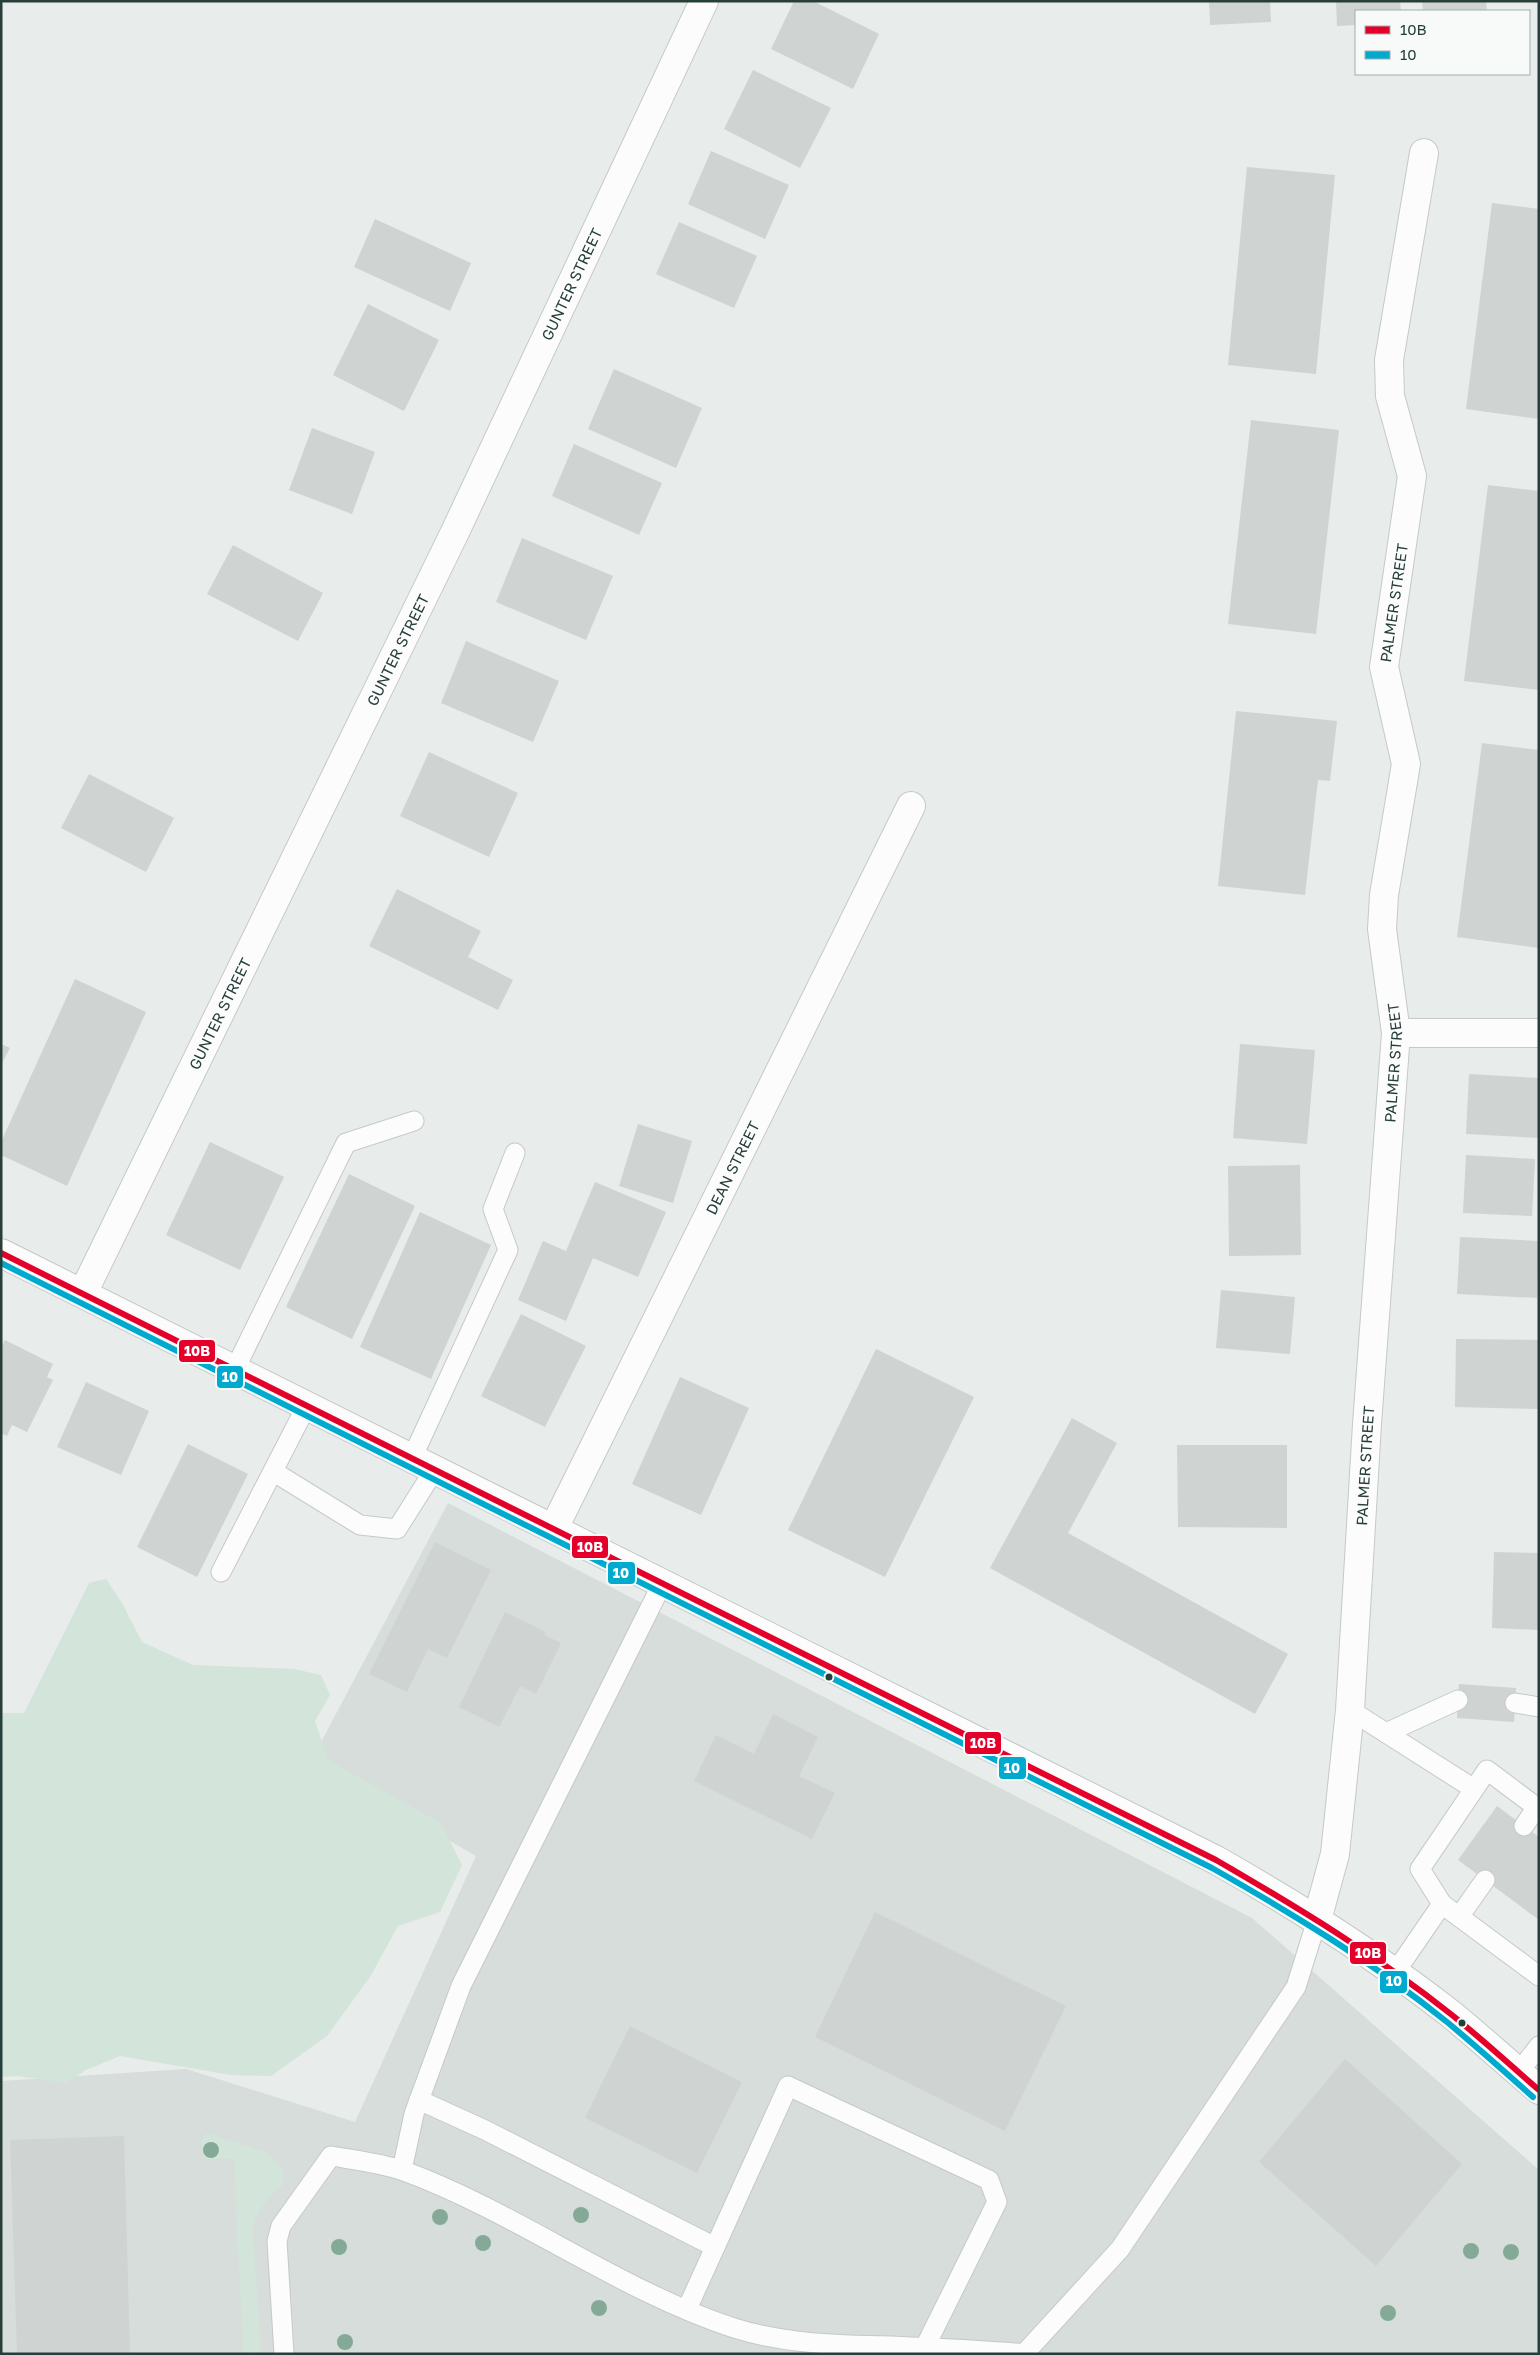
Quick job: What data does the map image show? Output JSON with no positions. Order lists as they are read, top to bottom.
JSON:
{
  "streets": {
    "street": ["GUNTER STREET", "PALMER STREET", "DEAN STREET"]
  },
  "lines": ["transit line 10B", "transit line 10"],
  "legend": ["10B", "10"]
}
